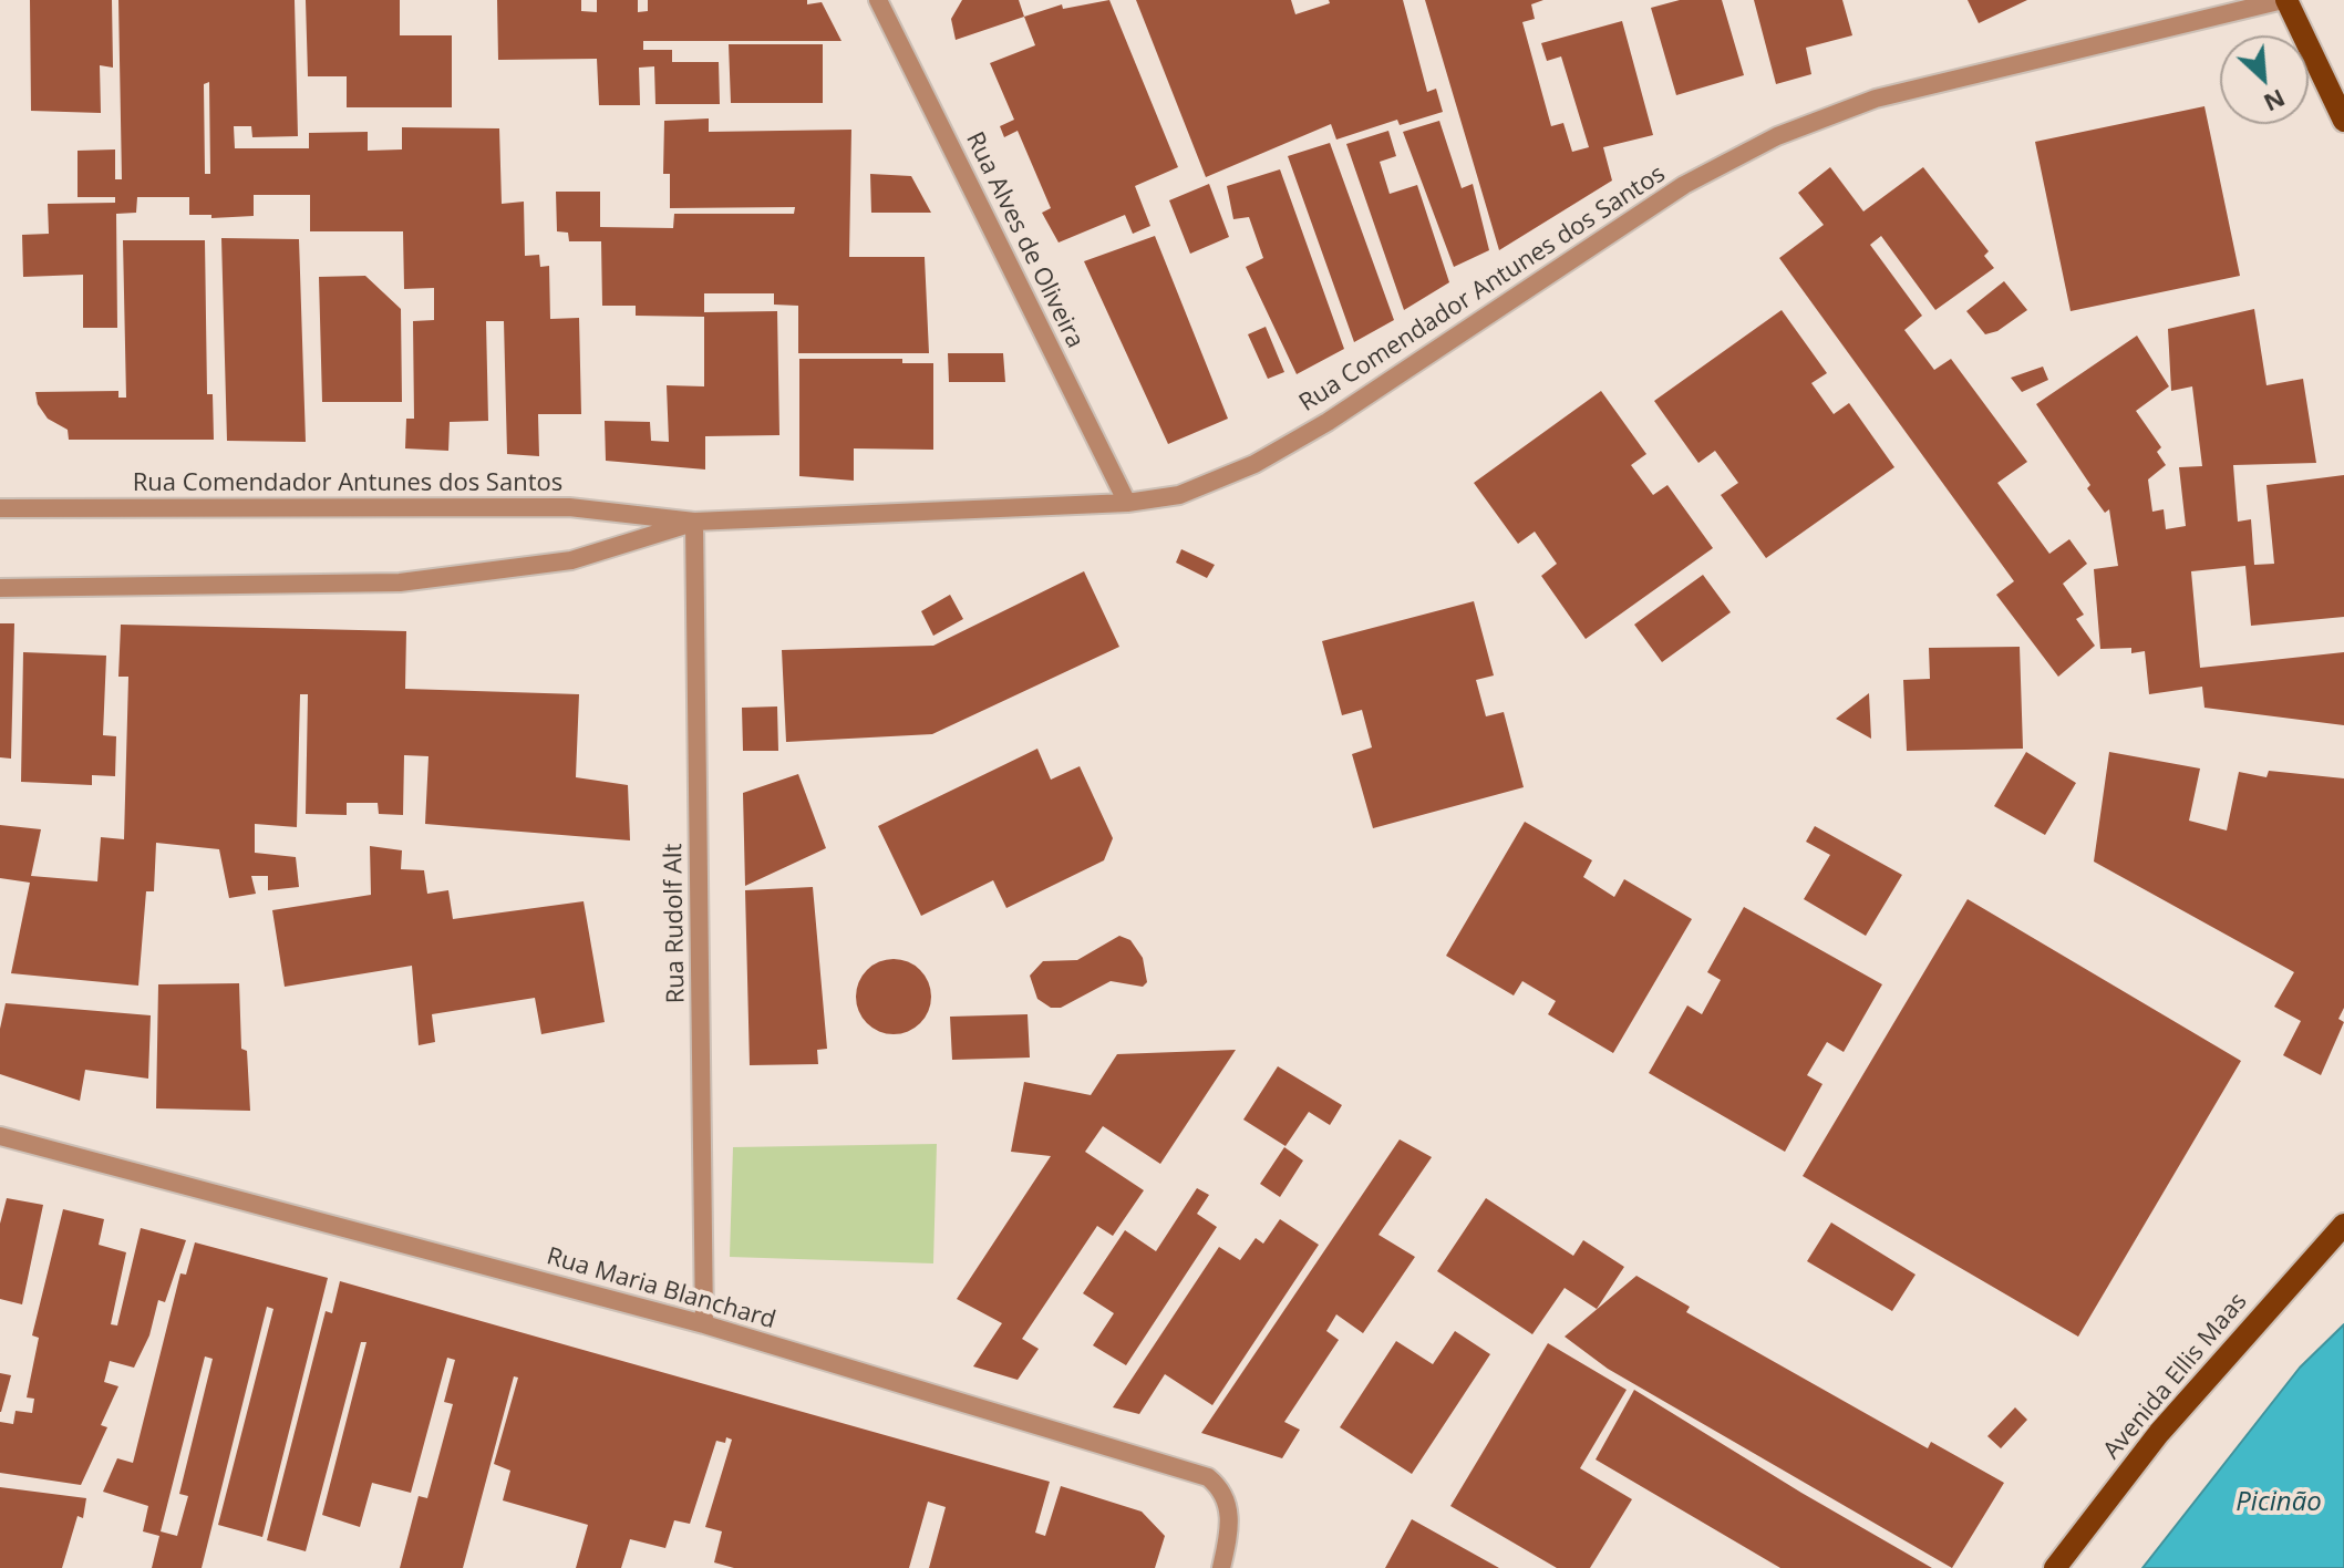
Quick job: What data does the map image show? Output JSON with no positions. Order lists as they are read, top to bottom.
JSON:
{
  "streets": {
    "main road": ["Avenida Ellis Maas"],
    "street": [
      "Rua Alves de Oliveira",
      "Rua Comendador Antunes dos Santos",
      "Rua Rudolf Alt",
      "Rua Maria Blanchard"
    ]
  },
  "crossings": [
    ["Rua Alves de Oliveira", "Rua Comendador Antunes dos Santos"],
    ["Rua Comendador Antunes dos Santos", "Rua Rudolf Alt"],
    ["Rua Rudolf Alt", "Rua Maria Blanchard"]
  ],
  "water": ["Picinão"],
  "north": "bottom right"
}
